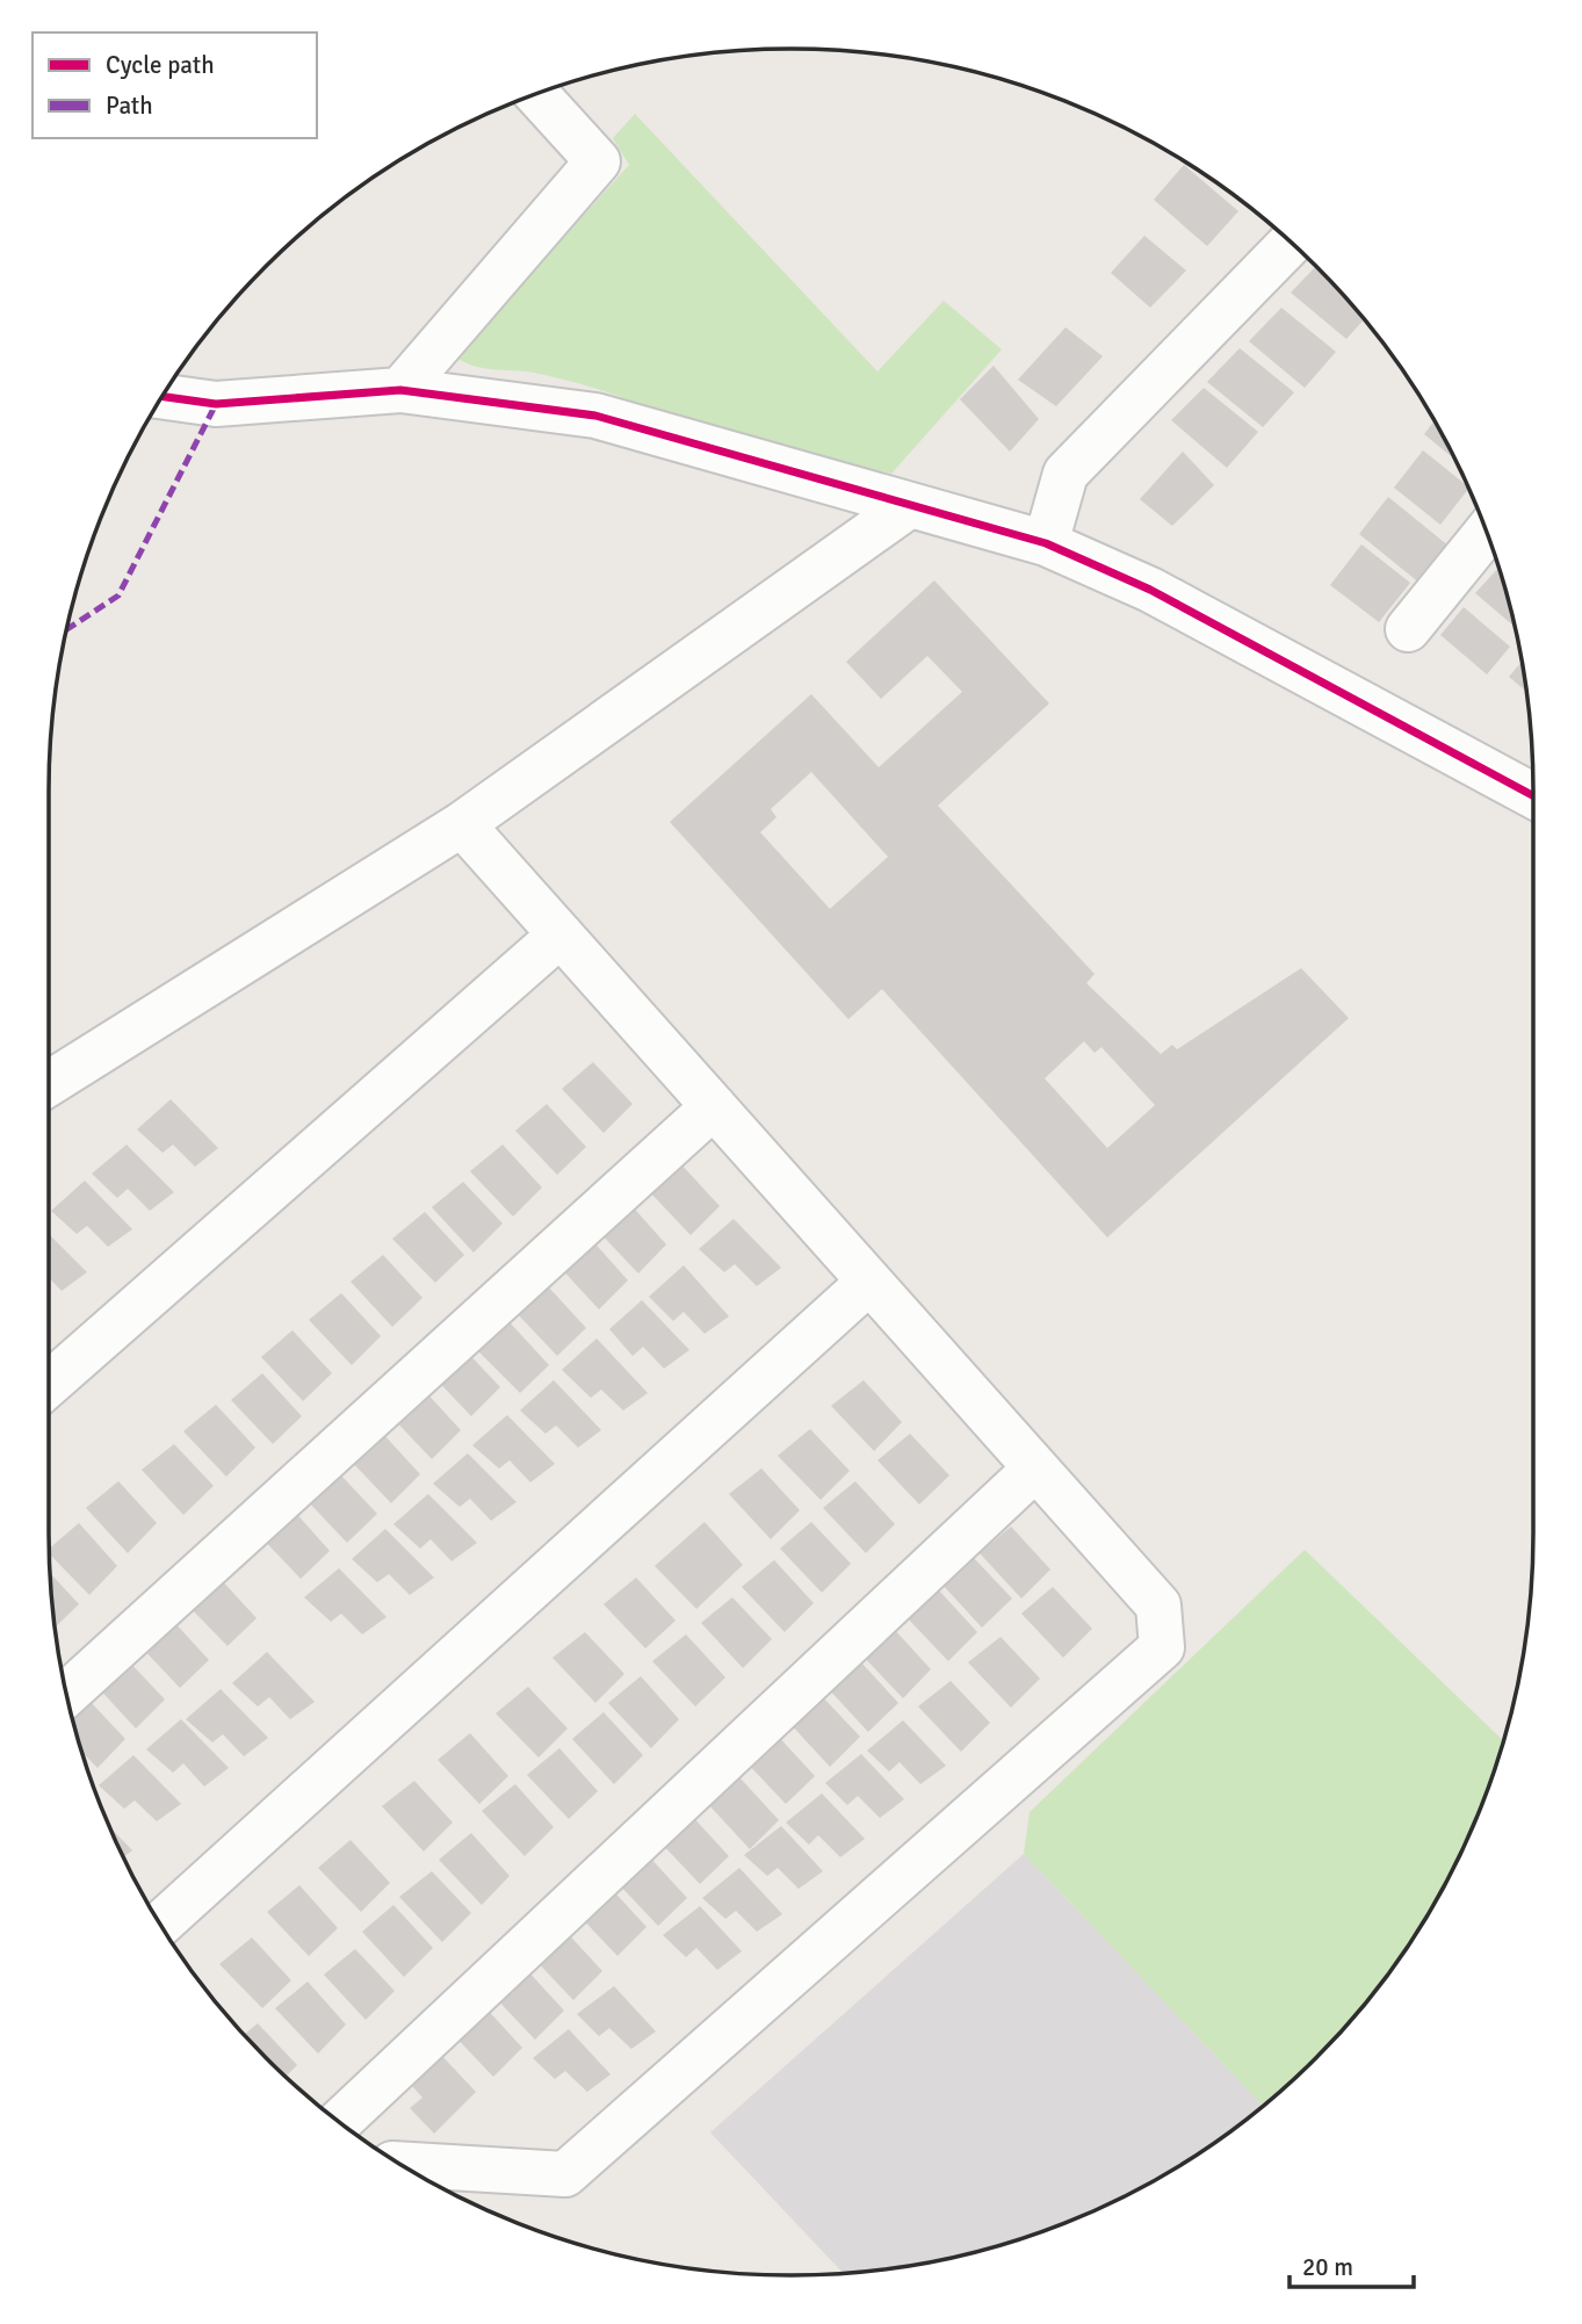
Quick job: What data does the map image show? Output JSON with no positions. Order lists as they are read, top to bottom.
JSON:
{
  "legend": ["Cycle path", "Path"],
  "scale_bar": "20 m"
}
